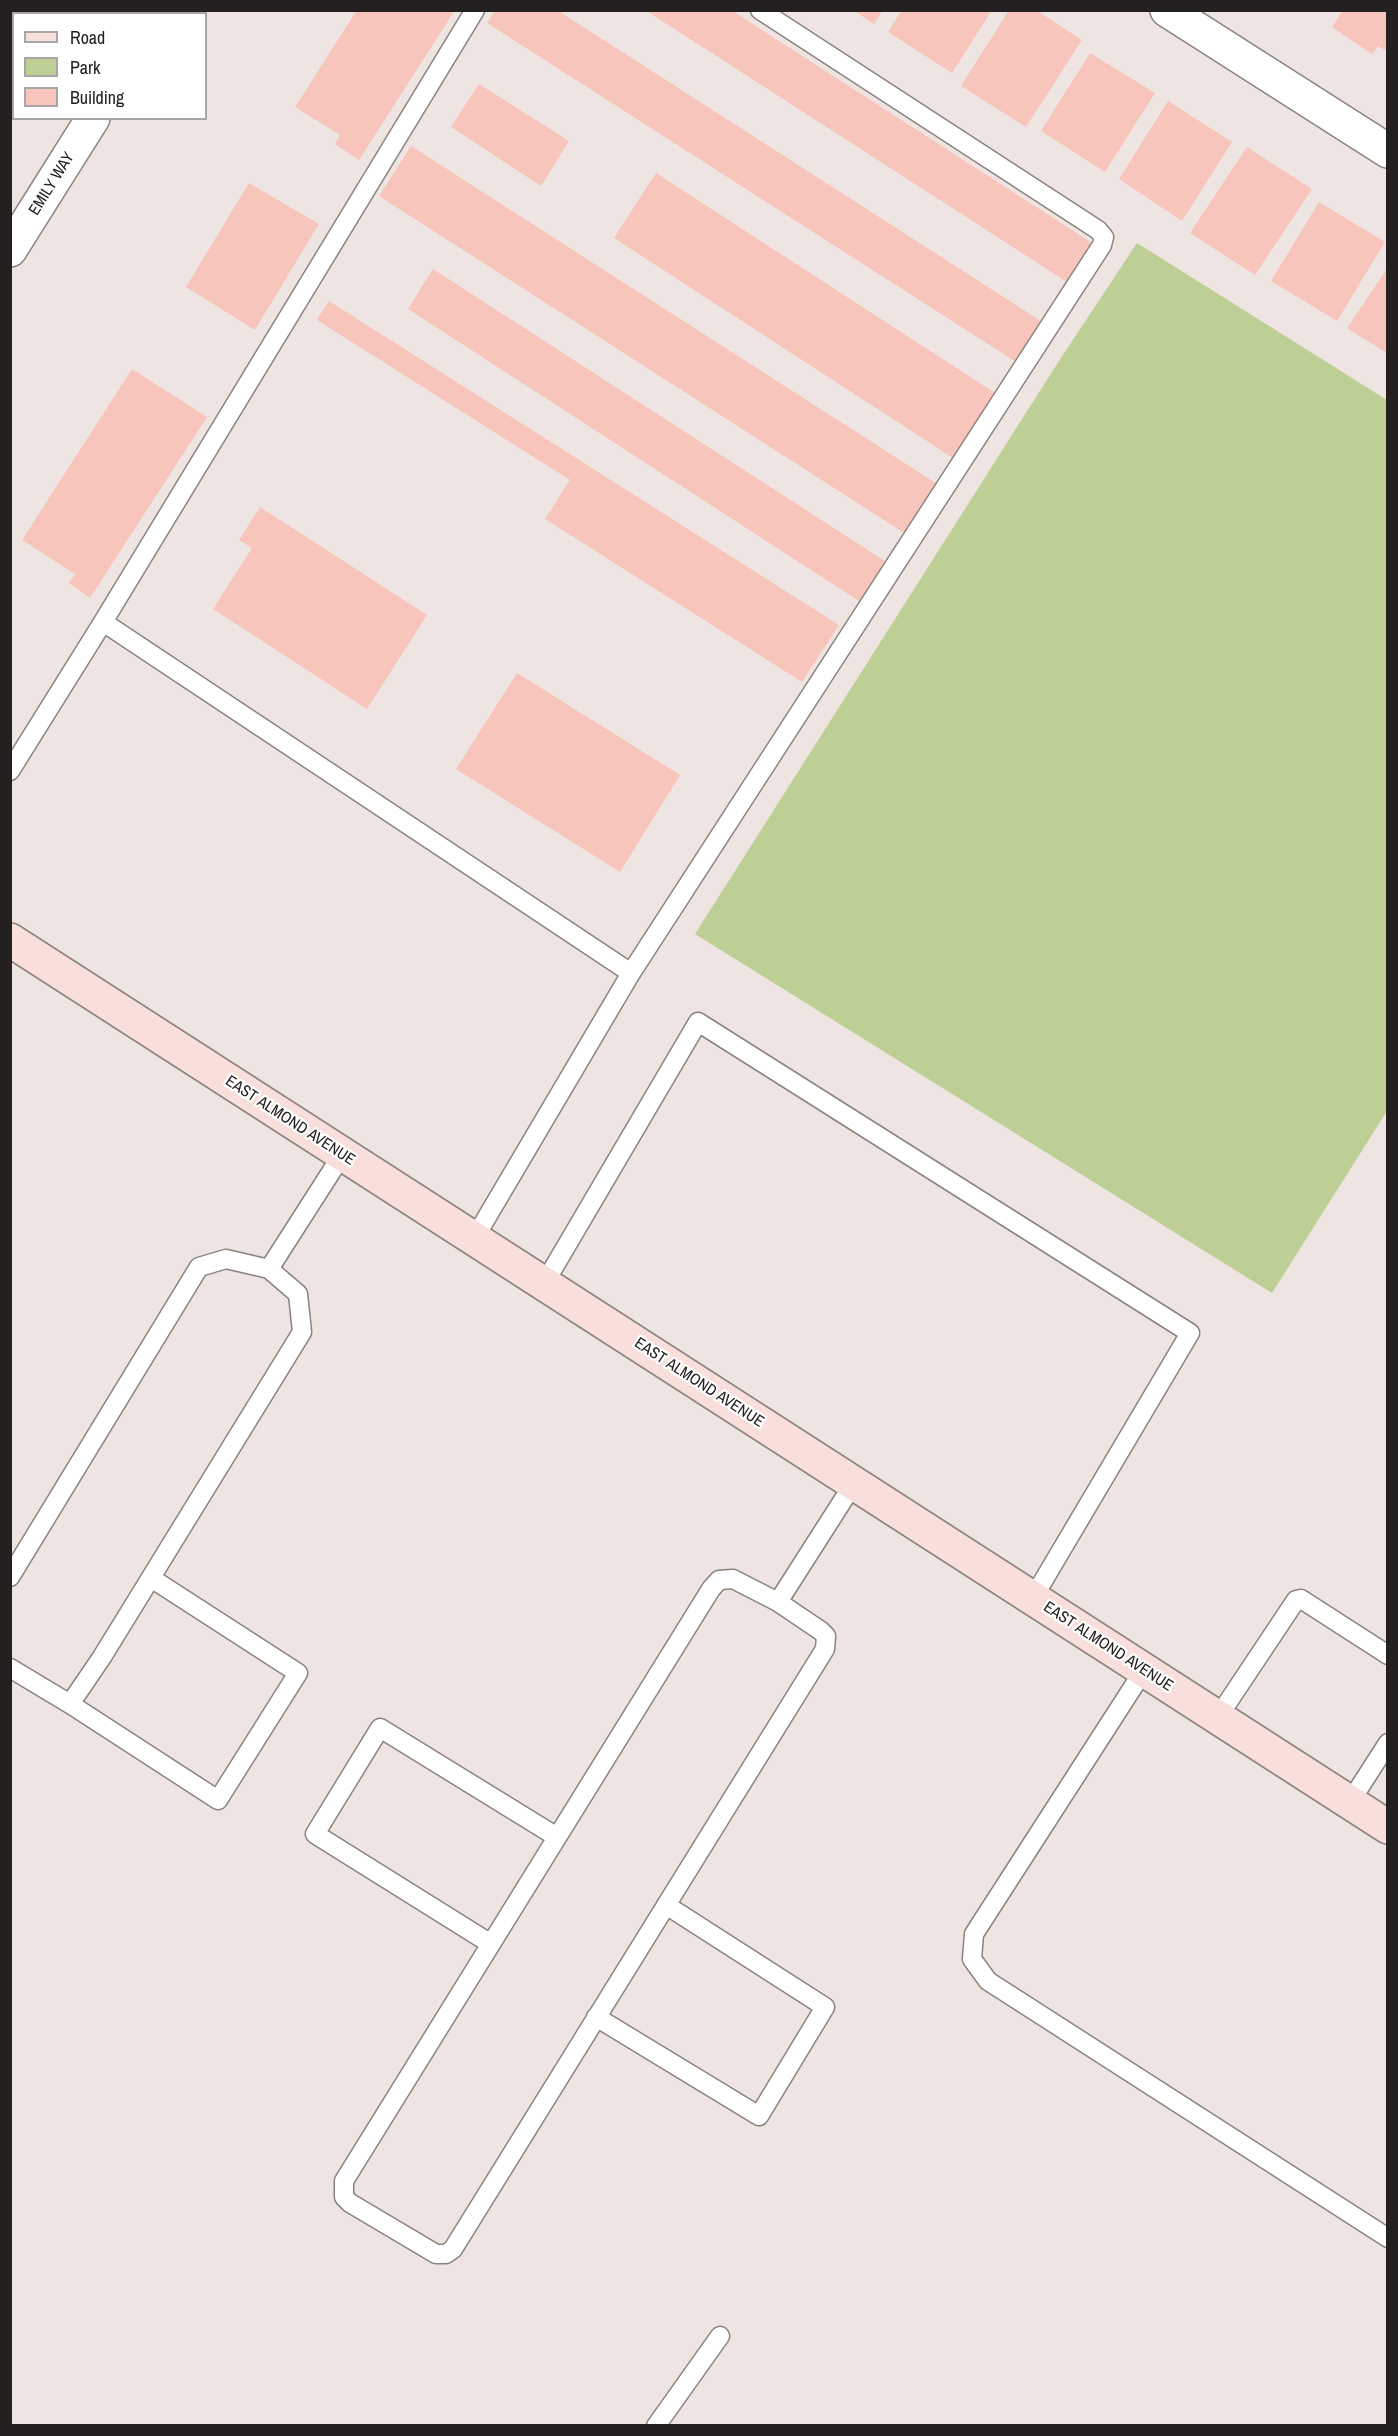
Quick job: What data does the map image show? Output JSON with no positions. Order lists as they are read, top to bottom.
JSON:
{
  "streets": {
    "main road": ["EAST ALMOND AVENUE"],
    "street": ["EMILY WAY"]
  },
  "legend": ["Road", "Park", "Building"]
}
